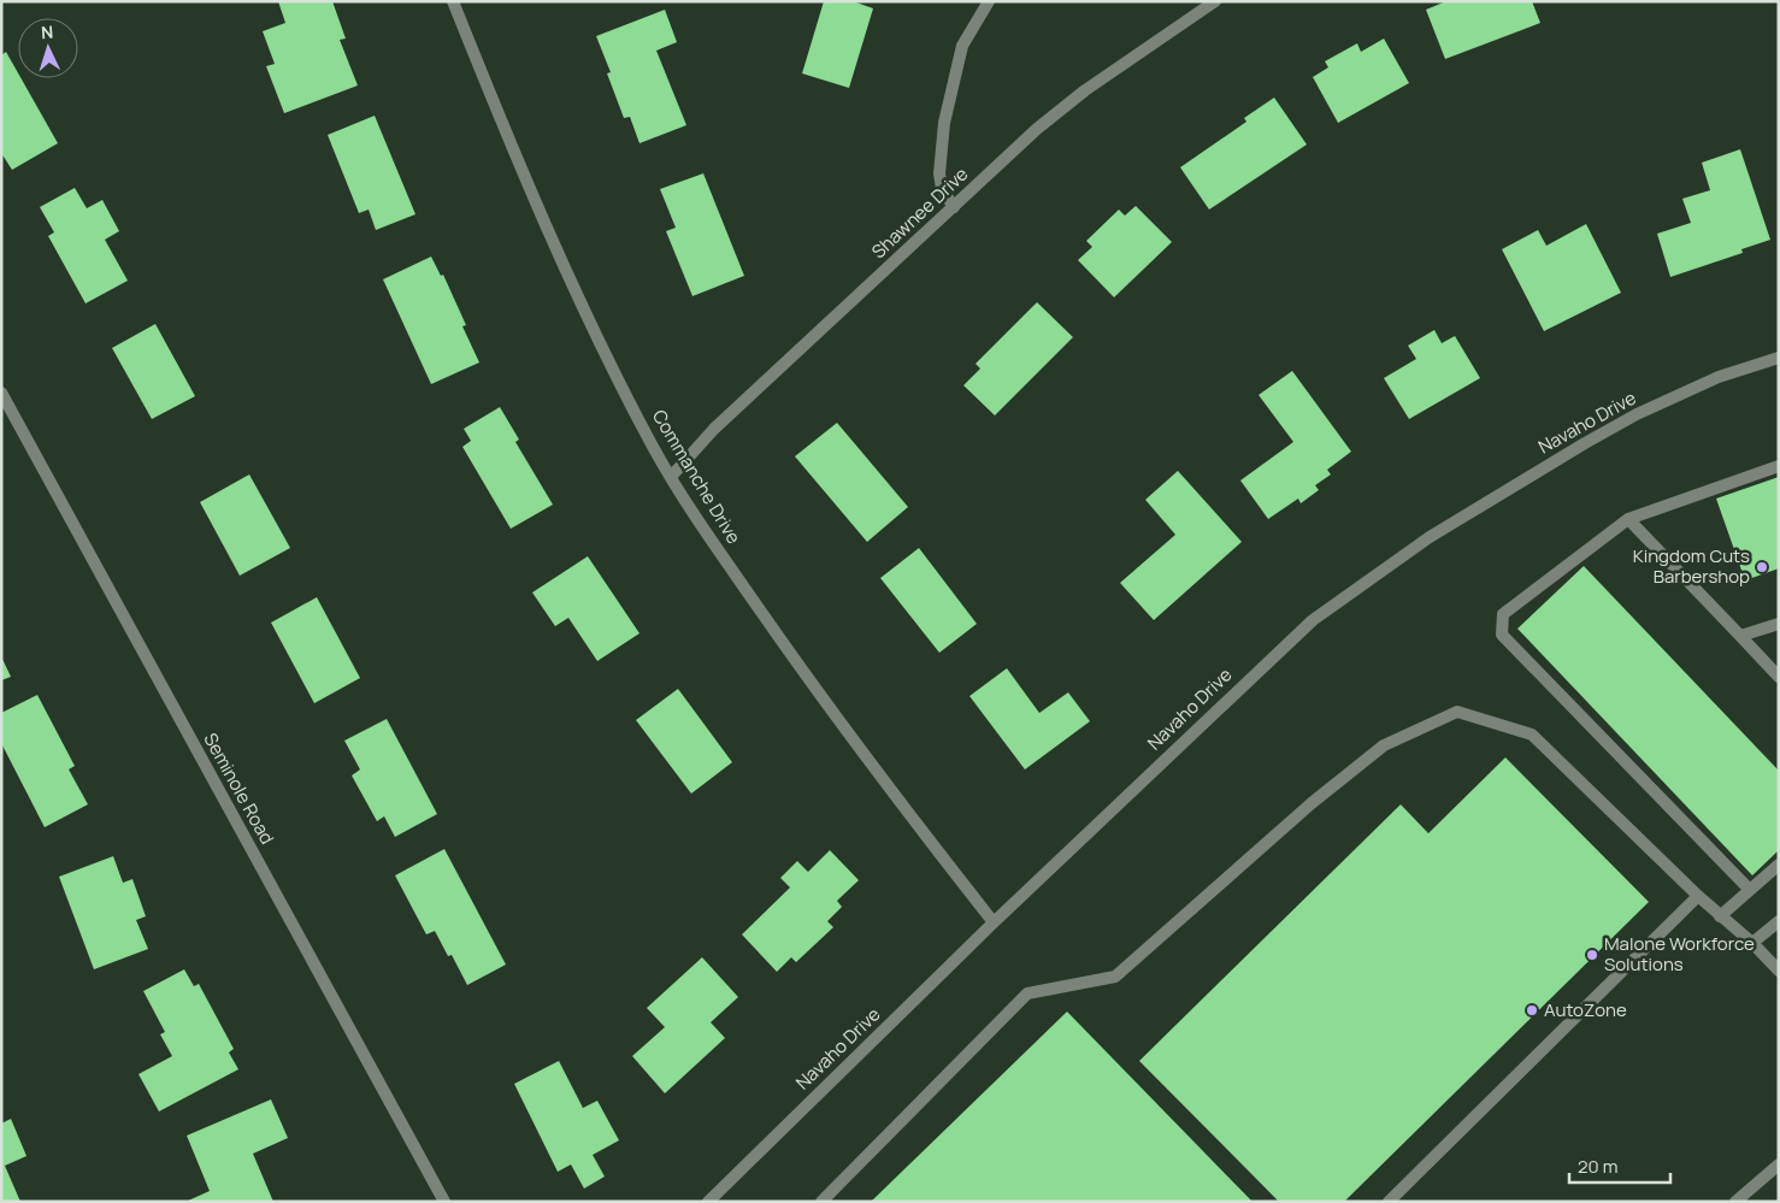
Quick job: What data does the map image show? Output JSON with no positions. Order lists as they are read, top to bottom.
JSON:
{
  "streets": {
    "street": [
      "Shawnee Drive",
      "Navaho Drive",
      "Commanche Drive",
      "Seminole Road"
    ]
  },
  "crossings": [
    ["Shawnee Drive", "Commanche Drive"],
    ["Navaho Drive", "Commanche Drive"]
  ],
  "places": ["Kingdom Cuts Barbershop", "Malone Workforce Solutions", "AutoZone"],
  "scale_bar": "20 m",
  "north": "top"
}
